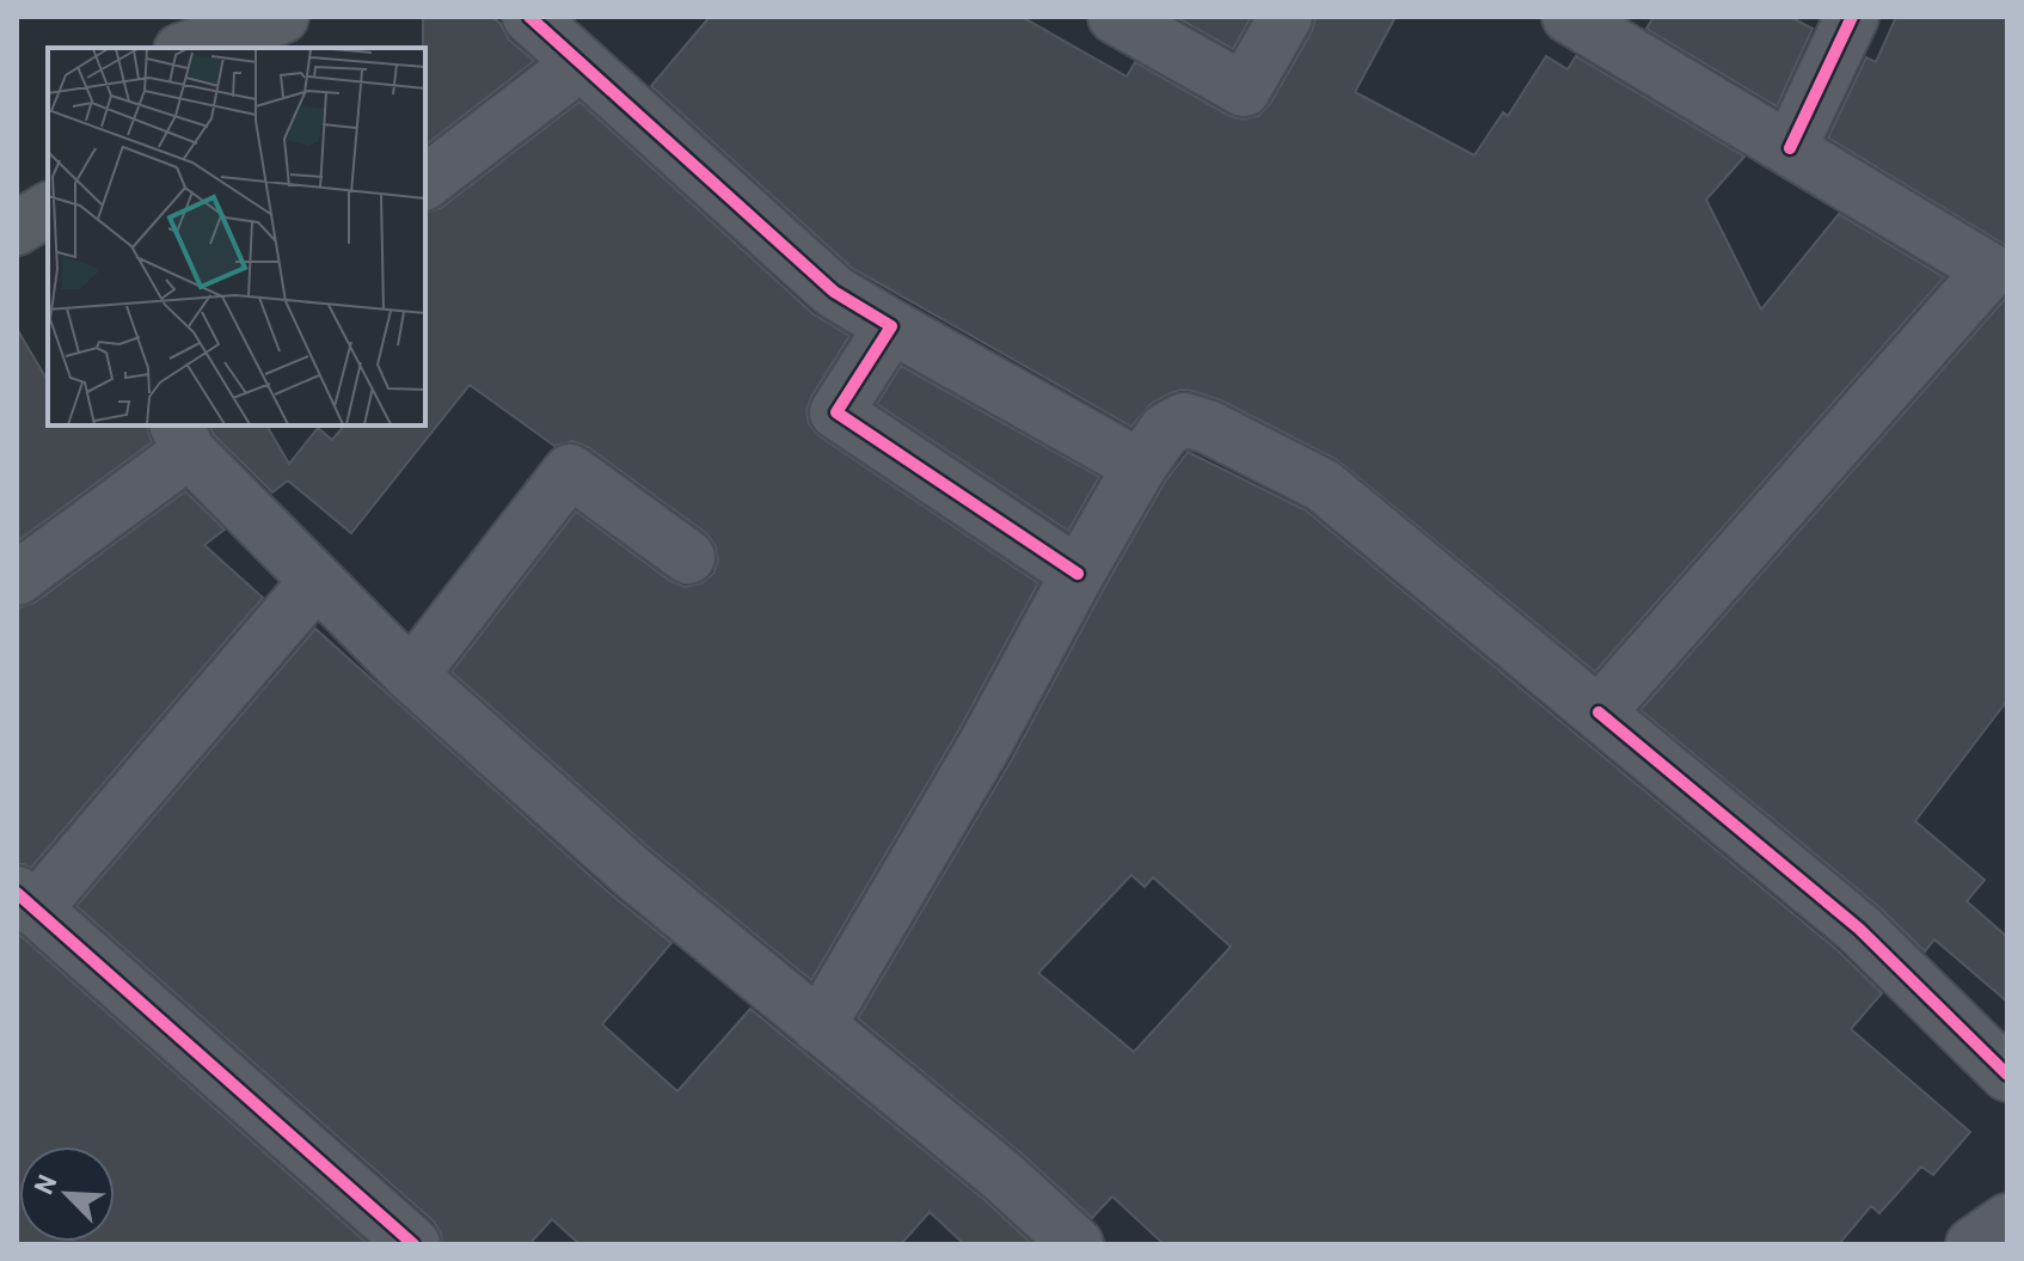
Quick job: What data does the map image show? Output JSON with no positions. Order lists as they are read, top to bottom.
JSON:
{
  "north": "top left"
}
